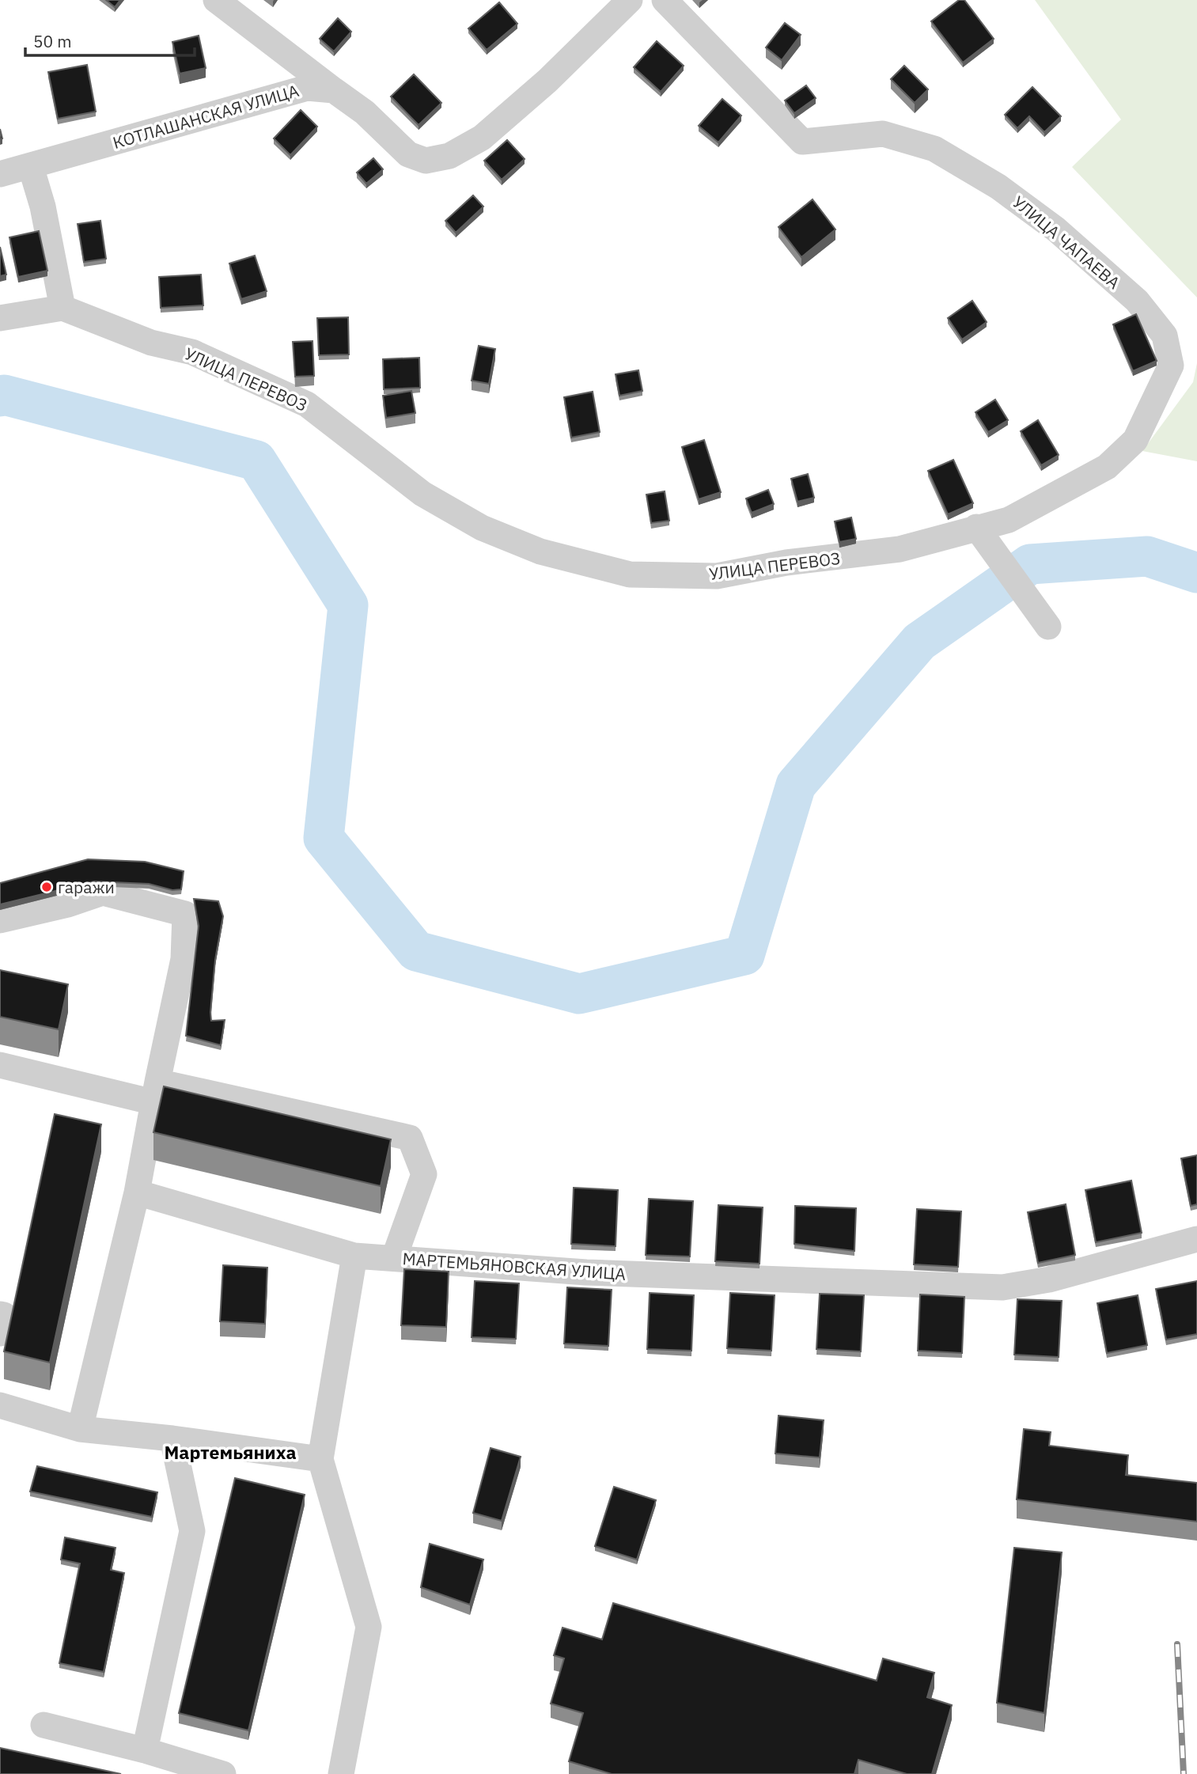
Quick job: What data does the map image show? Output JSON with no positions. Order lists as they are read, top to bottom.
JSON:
{
  "streets": {
    "street": [
      "КОТЛАШАНСКАЯ УЛИЦА",
      "УЛИЦА ЧАПАЕВА",
      "УЛИЦА ПЕРЕВОЗ",
      "МАРТЕМЬЯНОВСКАЯ УЛИЦА"
    ]
  },
  "crossings": [
    ["УЛИЦА ЧАПАЕВА", "УЛИЦА ПЕРЕВОЗ"]
  ],
  "districts": ["Мартемьяниха"],
  "places": ["гаражи"],
  "scale_bar": "50 m"
}
